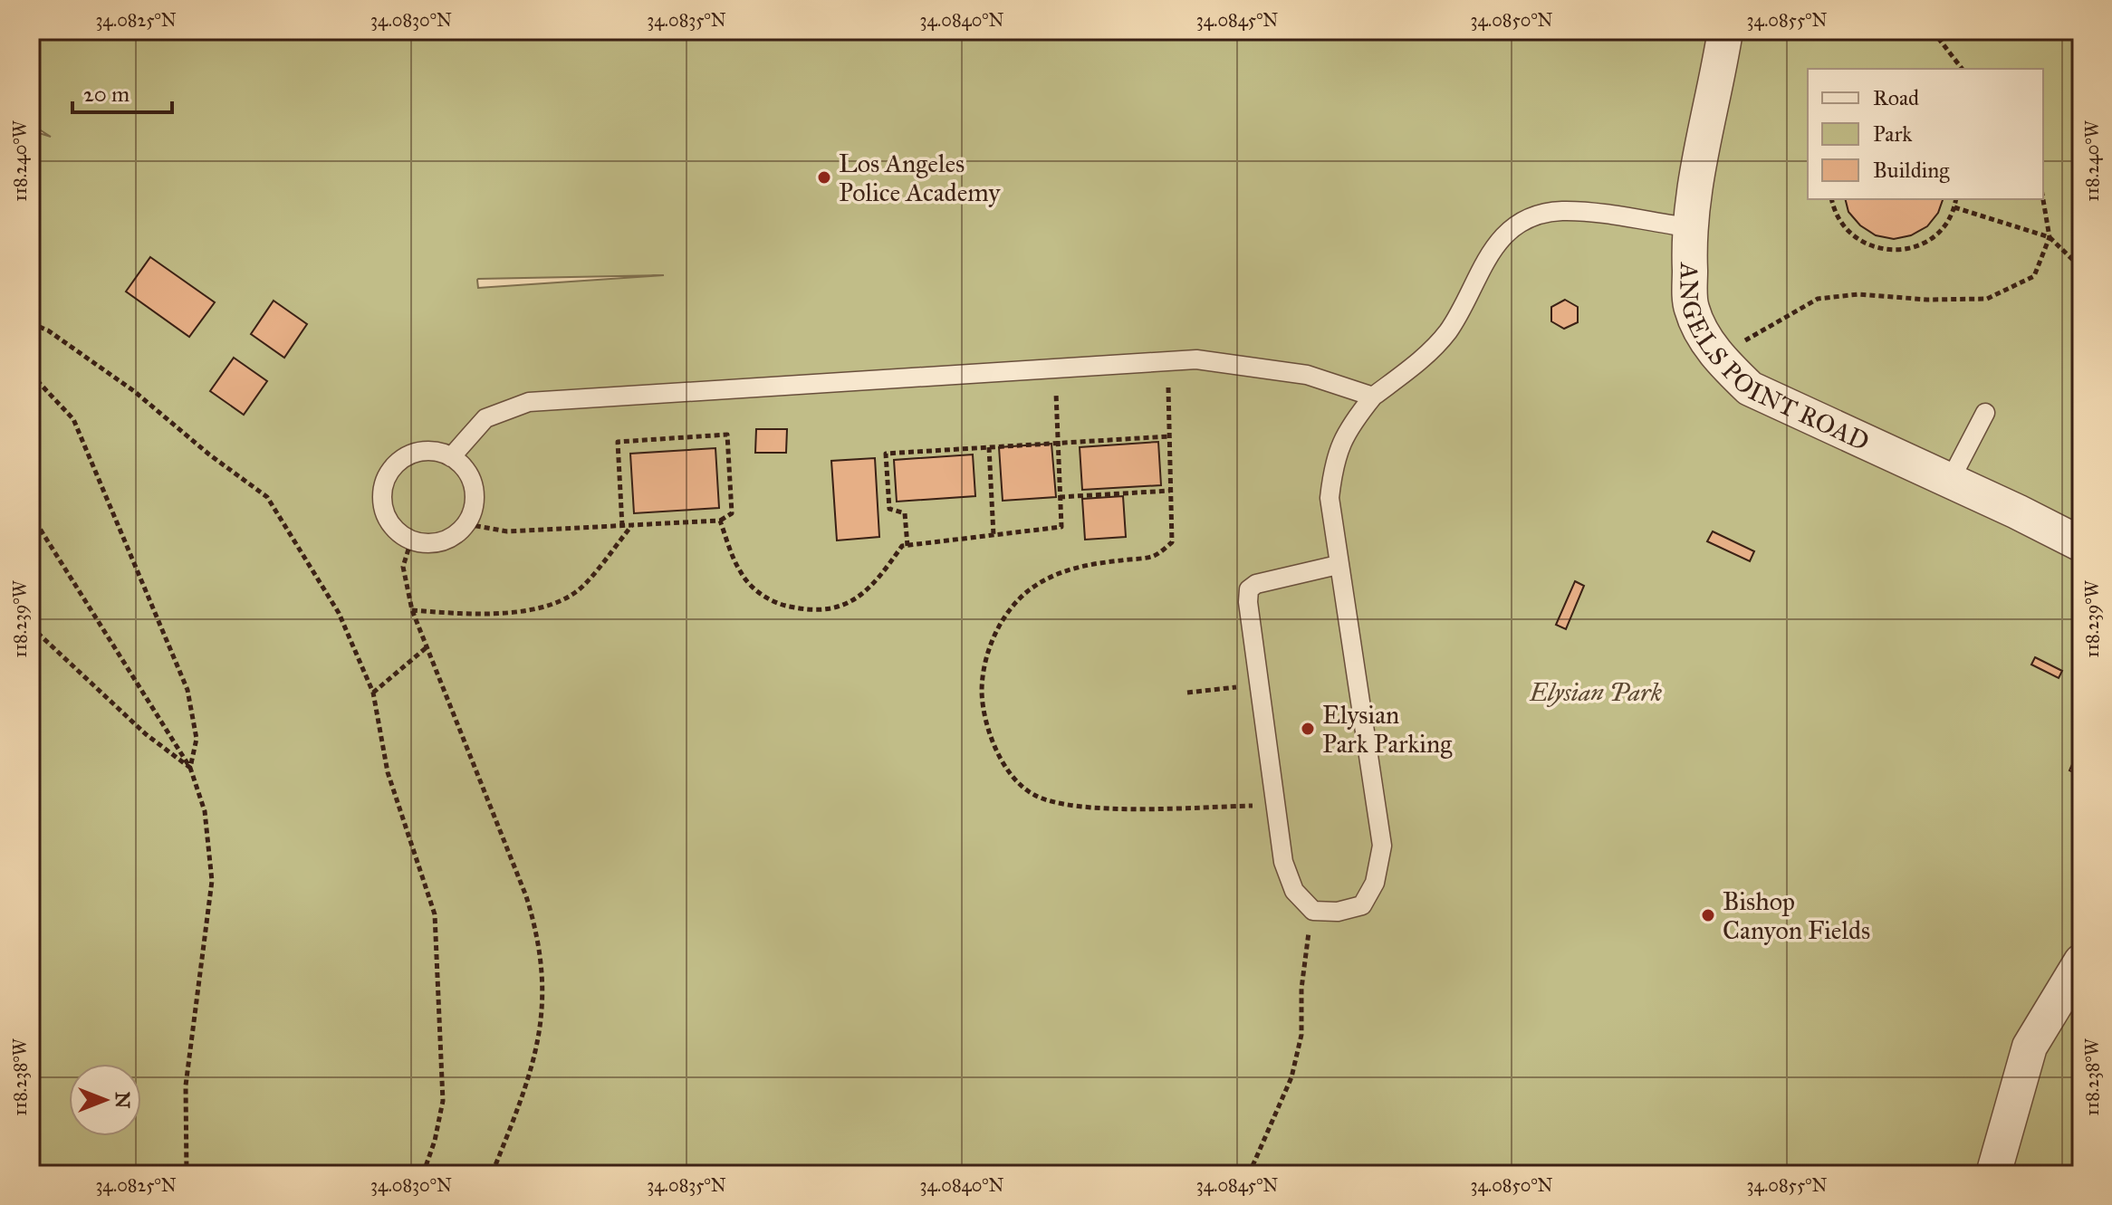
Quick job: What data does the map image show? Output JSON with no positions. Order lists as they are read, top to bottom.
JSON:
{
  "streets": {
    "street": ["ANGELS POINT ROAD"]
  },
  "parks": ["Elysian Park"],
  "places": ["Los Angeles Police Academy", "Elysian Park Parking", "Bishop Canyon Fields"],
  "legend": ["Road", "Park", "Building"],
  "scale_bar": "20 m",
  "north": "right",
  "coordinates": [
    "34.0825°N",
    "34.0830°N",
    "34.0835°N",
    "34.0840°N",
    "34.0845°N",
    "34.0850°N",
    "34.0855°N",
    "118.240°W",
    "118.239°W",
    "118.238°W"
  ]
}
